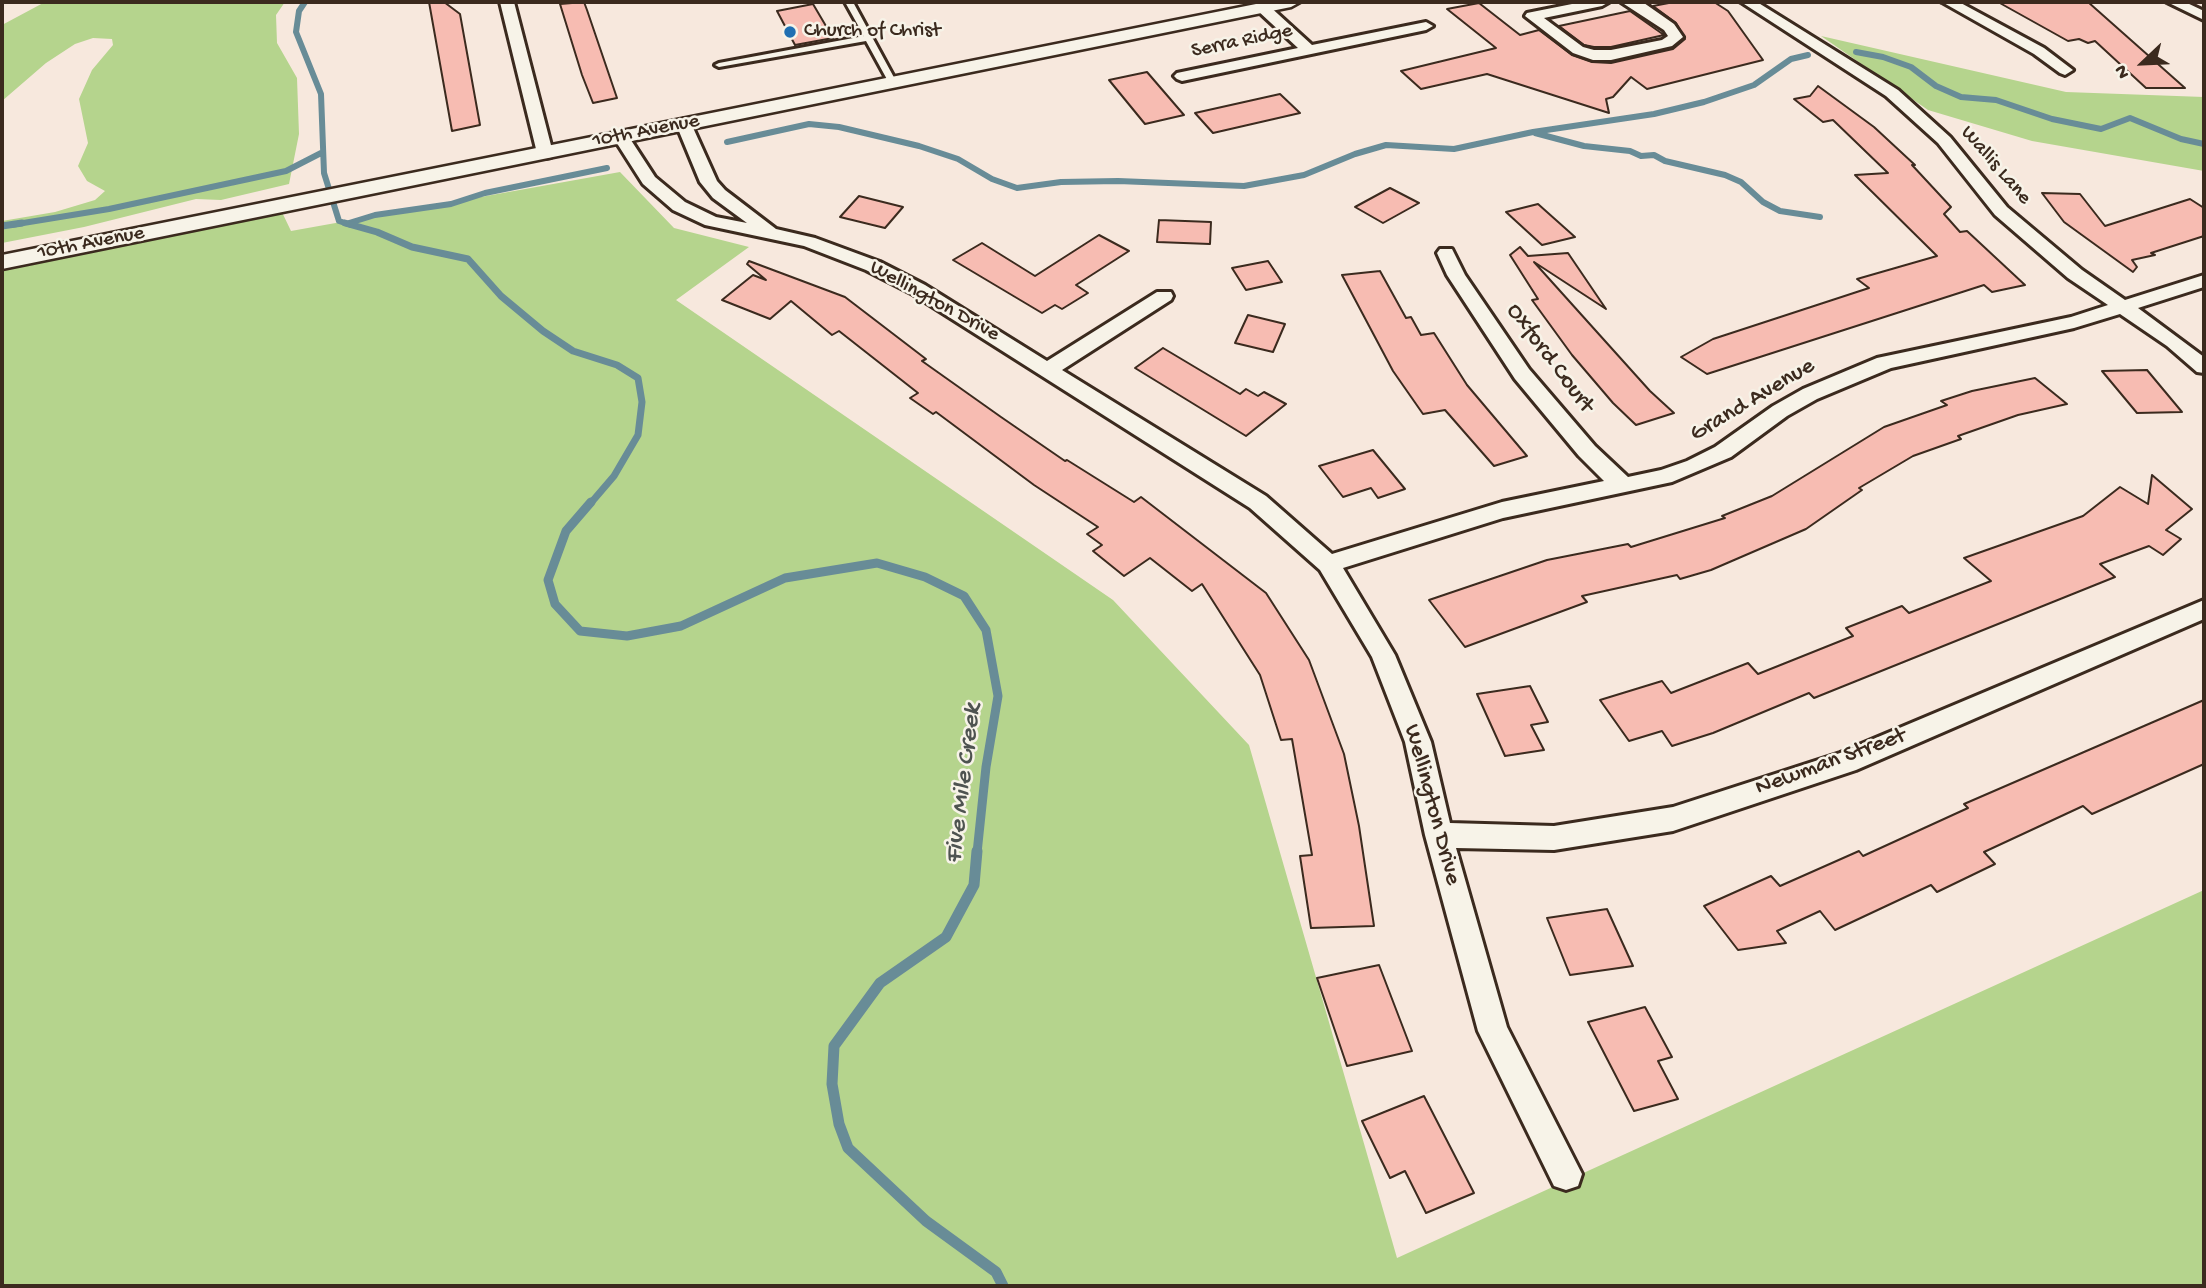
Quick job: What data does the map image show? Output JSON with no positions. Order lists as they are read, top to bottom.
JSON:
{
  "streets": {
    "street": [
      "Serra Ridge",
      "10th Avenue",
      "Wallis Lane",
      "Wellington Drive",
      "Oxford Court",
      "Grand Avenue",
      "Newman Street"
    ]
  },
  "crossings": [
    ["Serra Ridge", "10th Avenue"],
    ["10th Avenue", "Wellington Drive"],
    ["Wallis Lane", "Grand Avenue"],
    ["Wellington Drive", "Grand Avenue"],
    ["Wellington Drive", "Newman Street"],
    ["Oxford Court", "Grand Avenue"]
  ],
  "water": ["Five Mile Creek"],
  "places": ["Church of Christ"],
  "north": "bottom left"
}
